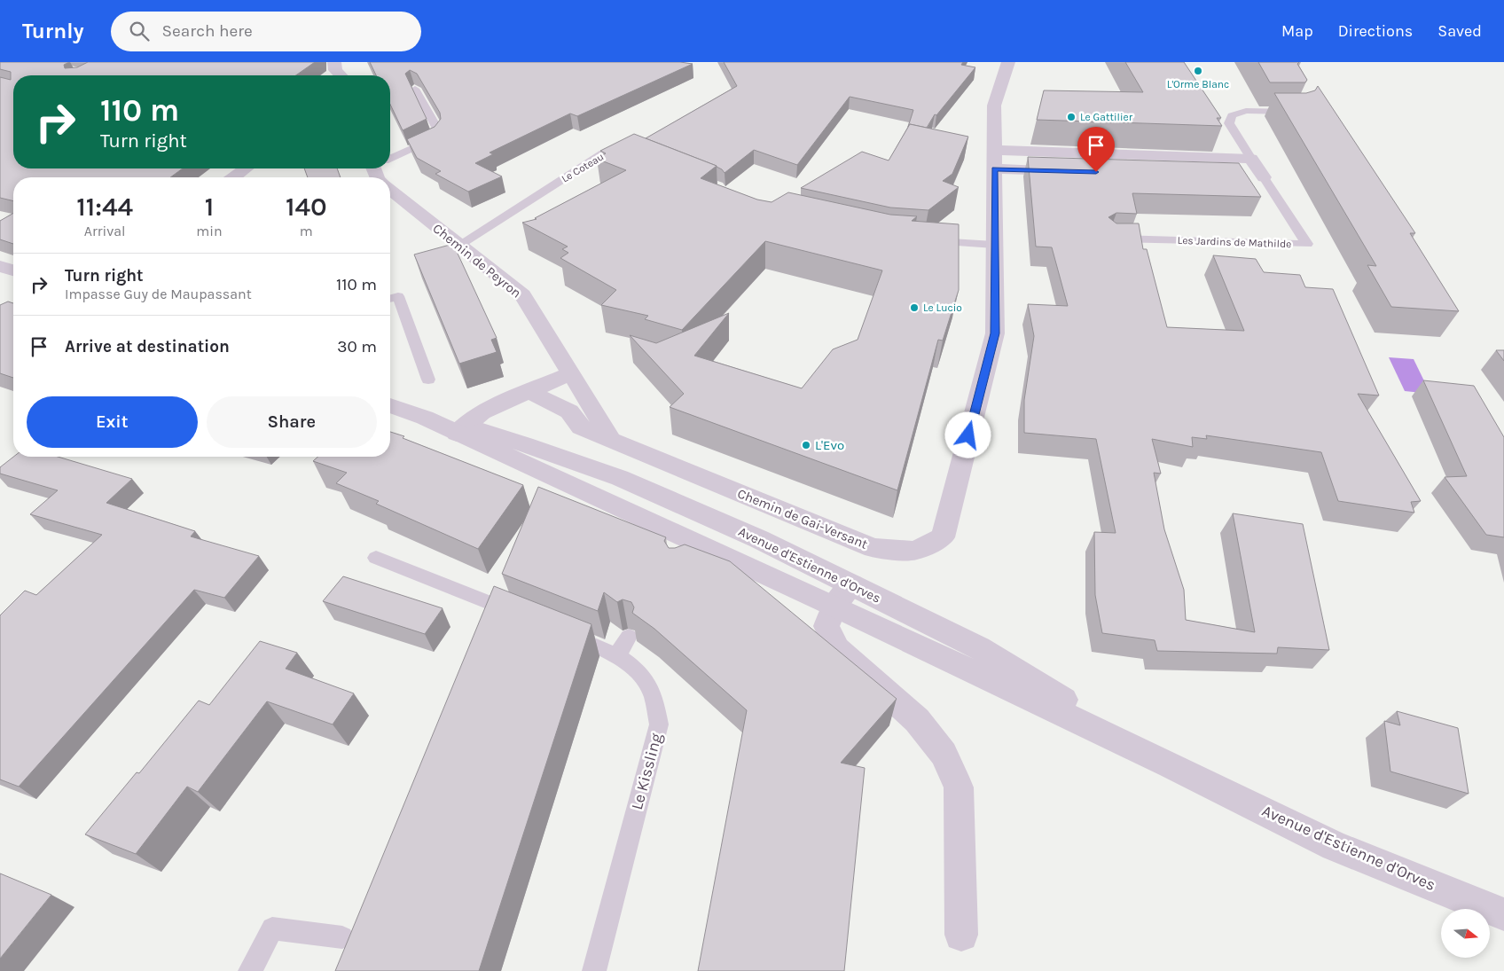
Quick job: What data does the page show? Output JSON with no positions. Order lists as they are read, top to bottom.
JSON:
{
  "streets": {
    "street": ["Chemin de Peyron", "Chemin de Gai-Versant", "Avenue d'Estienne d'Orves"],
    "lane": ["Le Coteau", "Les Jardins de Mathilde", "Le Kissling"]
  },
  "crossings": [
    ["Le Coteau", "Chemin de Peyron"]
  ],
  "places": [
    "L'Orme Blanc",
    "Le Gattilier",
    "Le Lucio",
    "L'Evo"
  ],
  "north": "right",
  "page": {
    "header": "Turnly",
    "search": "Search here",
    "nav": ["Map", "Directions", "Saved"],
    "turn": ["110 m", "Turn right"],
    "eta": [
      "11:44",
      "Arrival",
      "1",
      "min",
      "140",
      "m"
    ],
    "list": [
      {
        "name": "Turn right",
        "note": "Impasse Guy de Maupassant",
        "value": "110 m"
      },
      {
        "name": "Arrive at destination",
        "value": "30 m"
      }
    ],
    "buttons": ["Exit", "Share"]
  }
}
